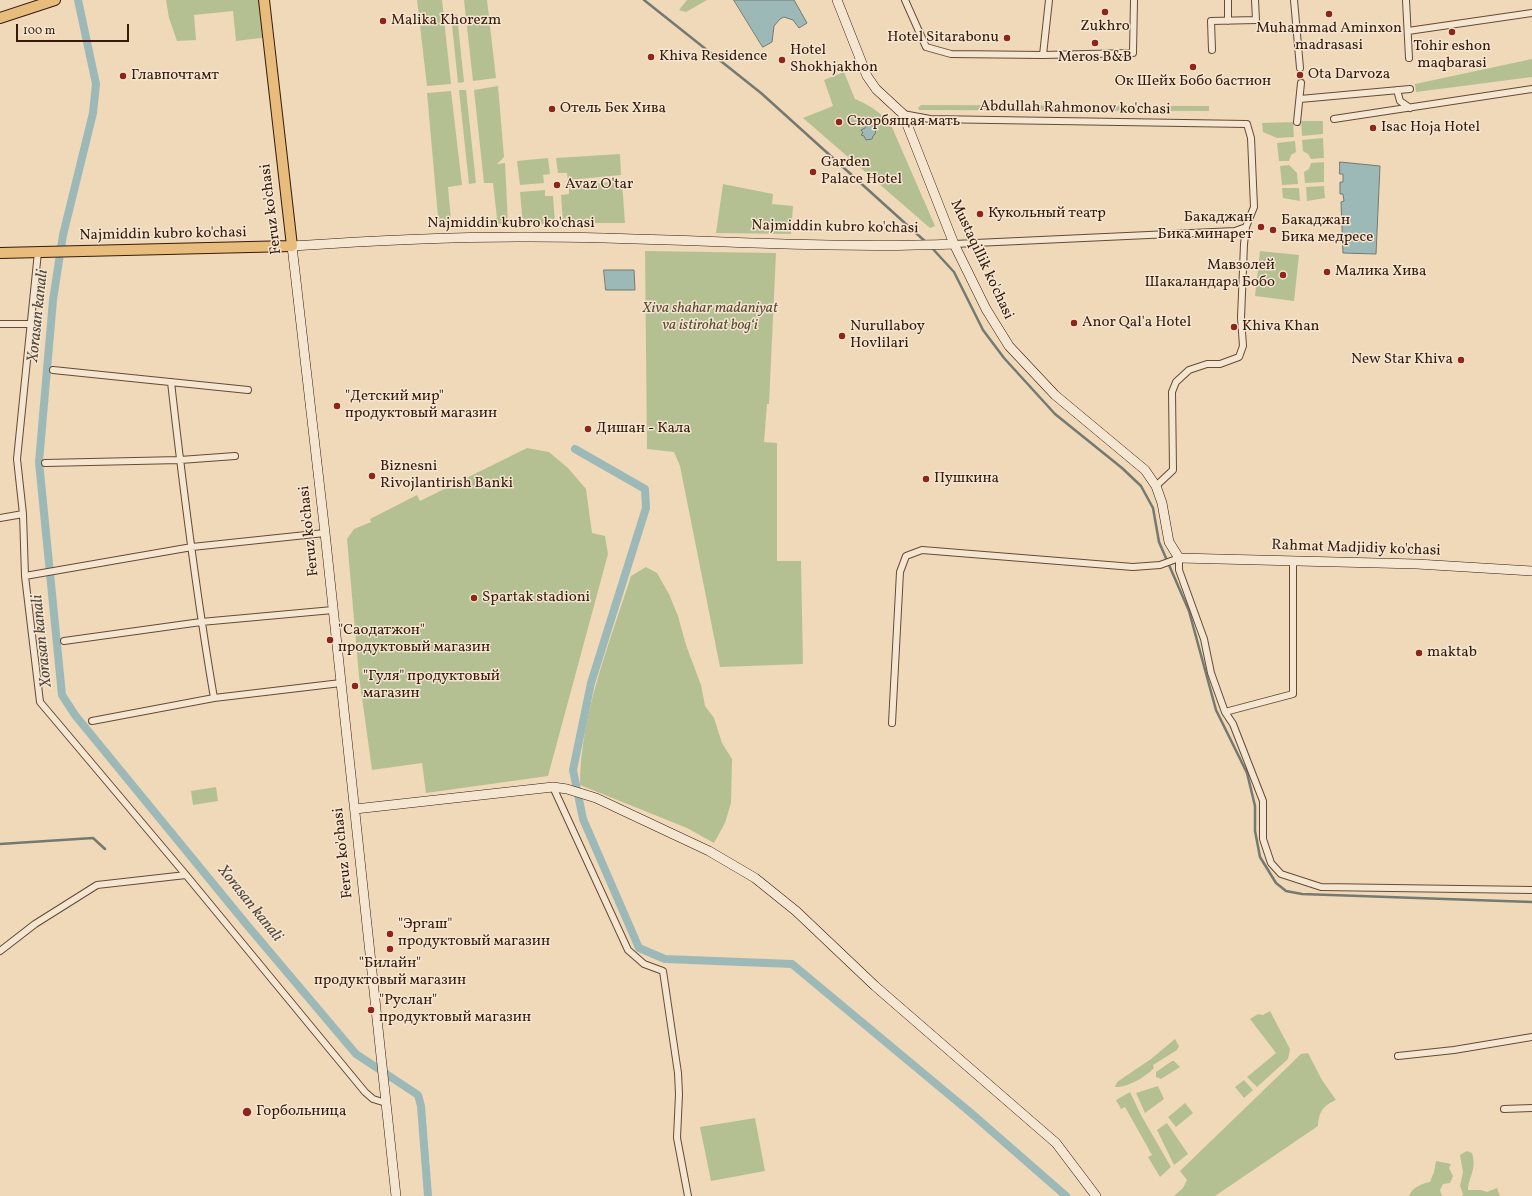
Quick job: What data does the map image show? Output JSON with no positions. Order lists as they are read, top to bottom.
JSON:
{
  "streets": {
    "main road": [
      "Feruz ko'chasi",
      "Najmiddin kubro ko'chasi",
      "Mustaqillik ko'chasi",
      "Rahmat Madjidiy ko'chasi"
    ],
    "street": ["Abdullah Rahmonov ko'chasi"]
  },
  "crossings": [
    ["Abdullah Rahmonov ko'chasi", "Mustaqillik ko'chasi"],
    ["Feruz ko'chasi", "Najmiddin kubro ko'chasi"],
    ["Najmiddin kubro ko'chasi", "Mustaqillik ko'chasi"],
    ["Mustaqillik ko'chasi", "Rahmat Madjidiy ko'chasi"]
  ],
  "water": ["Xorasan kanali"],
  "parks": ["Xiva shahar madaniyat va istirohat bogʻi"],
  "places": [
    "Zukhro",
    "Muhammad Aminxon madrasasi",
    "Malika Khorezm",
    "Tohir eshon maqbarasi",
    "Hotel Sitarabonu",
    "Meros B&B",
    "Khiva Residence",
    "Hotel Shokhjakhon",
    "Ок Шейх Бобо бастион",
    "Ota Darvoza",
    "Главпочтамт",
    "Отель Бек Хива",
    "Скорбящая мать",
    "Isac Hoja Hotel",
    "Garden Palace Hotel",
    "Avaz O'tar",
    "Кукольный театр",
    "Бакаджан Бика минарет",
    "Бакаджан Бика медресе",
    "Малика Хива",
    "Мавзолей Шакаландара Бобо",
    "Anor Qal'a Hotel",
    "Khiva Khan",
    "Nurullaboy Hovlilari",
    "New Star Khiva",
    "\"Детский мир\" продуктовый магазин",
    "Дишан - Кала",
    "Biznesni Rivojlantirish Banki",
    "Пушкина",
    "Spartak stadioni",
    "\"Саодатжон\" продуктовый магазин",
    "maktab",
    "\"Гуля\" продуктовый магазин",
    "\"Эргаш\" продуктовый магазин",
    "\"Билайн\" продуктовый магазин",
    "\"Руслан\" продуктовый магазин",
    "Горбольница"
  ],
  "scale_bar": "100 m"
}
